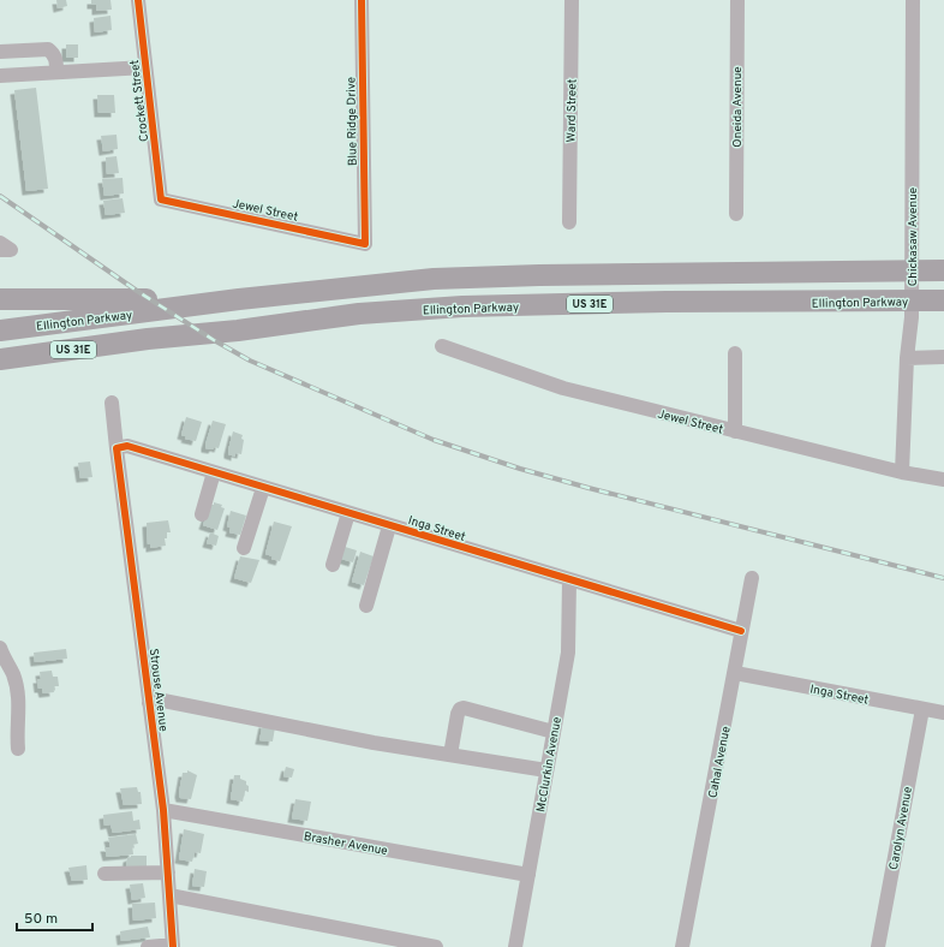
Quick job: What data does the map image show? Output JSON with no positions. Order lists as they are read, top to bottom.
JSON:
{
  "streets": {
    "highway": ["Ellington Parkway", "US 31E"],
    "street": [
      "Crockett Street",
      "Oneida Avenue",
      "Ward Street",
      "Blue Ridge Drive",
      "Jewel Street",
      "Chickasaw Avenue",
      "Inga Street",
      "Strouse Avenue",
      "Cahal Avenue",
      "McClurkin Avenue",
      "Carolyn Avenue",
      "Brasher Avenue"
    ]
  },
  "crossings": [
    ["Crockett Street", "Jewel Street"],
    ["Blue Ridge Drive", "Jewel Street"],
    ["Jewel Street", "Chickasaw Avenue"],
    ["Inga Street", "Strouse Avenue"],
    ["Inga Street", "Cahal Avenue"],
    ["Inga Street", "McClurkin Avenue"],
    ["Inga Street", "Carolyn Avenue"],
    ["Strouse Avenue", "Brasher Avenue"],
    ["McClurkin Avenue", "Brasher Avenue"]
  ],
  "scale_bar": "50 m"
}
